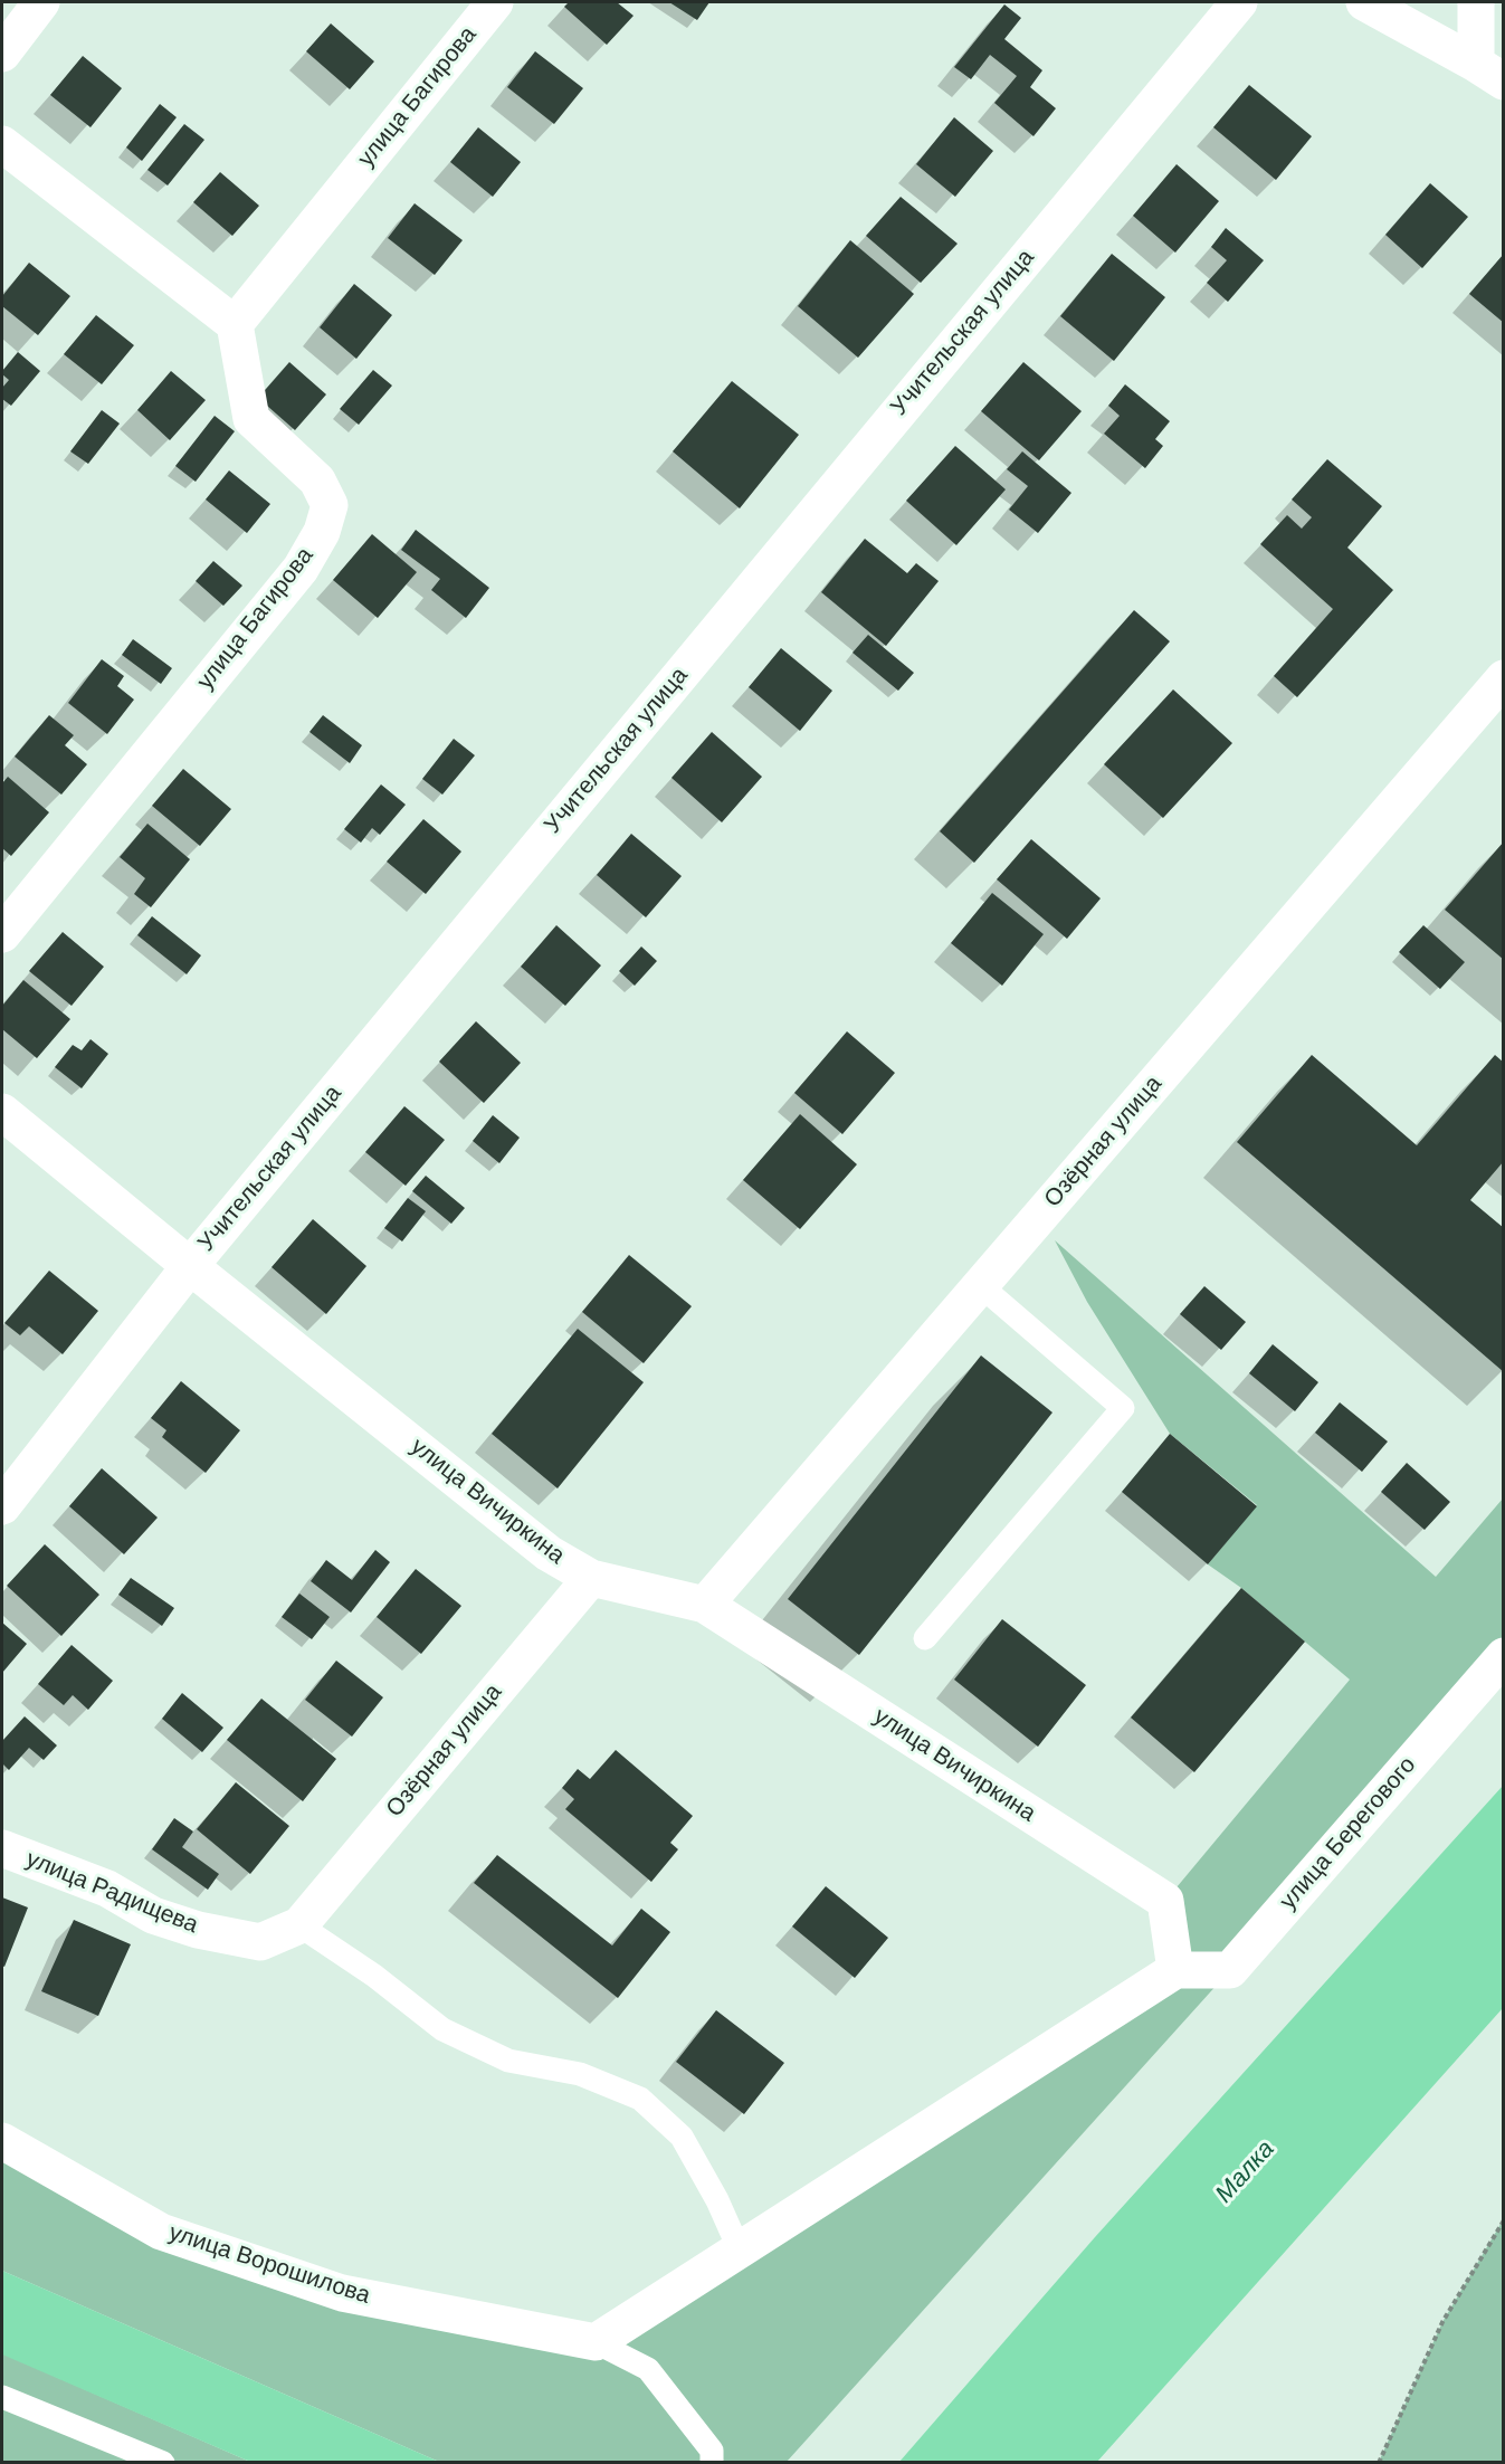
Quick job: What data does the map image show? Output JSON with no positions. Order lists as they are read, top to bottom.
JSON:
{
  "streets": {
    "street": [
      "улица Багирова",
      "Учительская улица",
      "Озёрная улица",
      "улица Вичиркина",
      "улица Берегового",
      "улица Радищева",
      "улица Ворошилова"
    ]
  },
  "crossings": [
    ["Учительская улица", "улица Вичиркина"],
    ["Озёрная улица", "улица Вичиркина"],
    ["Озёрная улица", "улица Радищева"],
    ["улица Вичиркина", "улица Берегового"]
  ],
  "water": ["Малка"]
}
